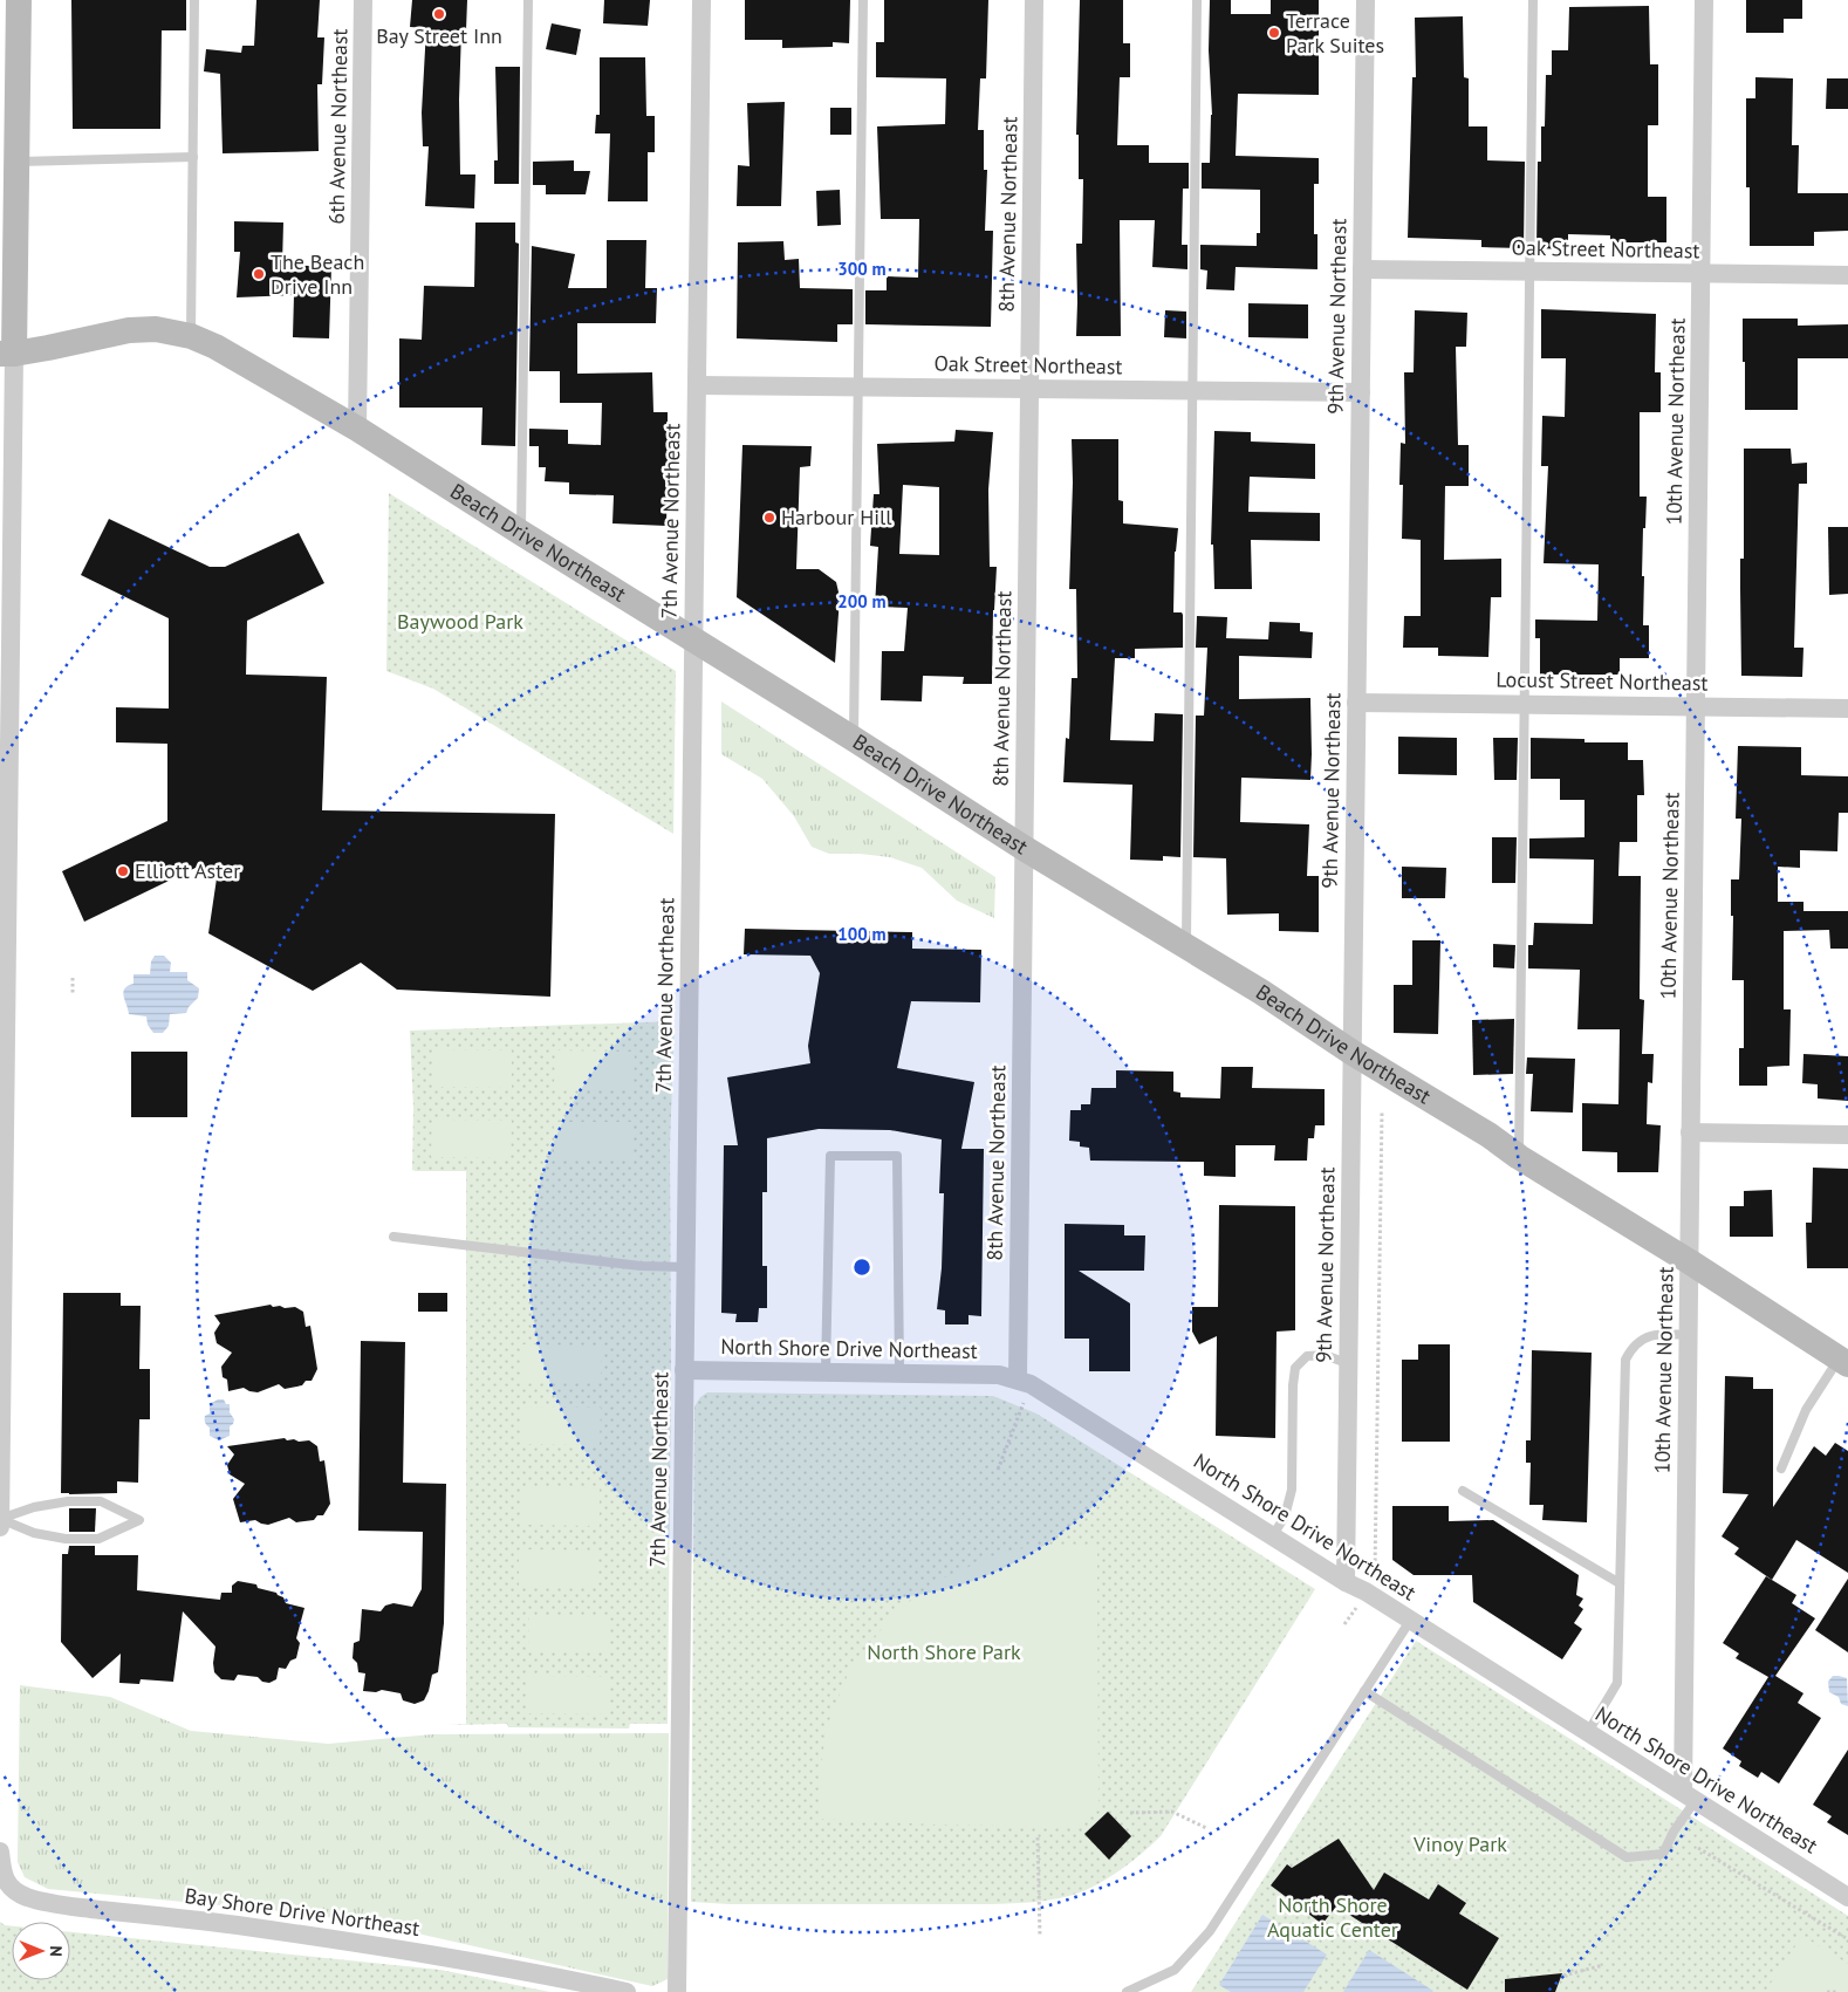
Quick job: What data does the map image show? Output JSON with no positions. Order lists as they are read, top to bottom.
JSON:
{
  "streets": {
    "street": [
      "6th Avenue Northeast",
      "8th Avenue Northeast",
      "Oak Street Northeast",
      "9th Avenue Northeast",
      "10th Avenue Northeast",
      "7th Avenue Northeast",
      "Beach Drive Northeast",
      "Locust Street Northeast",
      "North Shore Drive Northeast",
      "Bay Shore Drive Northeast"
    ]
  },
  "crossings": [
    ["6th Avenue Northeast", "Beach Drive Northeast"],
    ["8th Avenue Northeast", "Oak Street Northeast"],
    ["8th Avenue Northeast", "Beach Drive Northeast"],
    ["8th Avenue Northeast", "North Shore Drive Northeast"],
    ["Oak Street Northeast", "9th Avenue Northeast"],
    ["Oak Street Northeast", "10th Avenue Northeast"],
    ["Oak Street Northeast", "7th Avenue Northeast"],
    ["9th Avenue Northeast", "Beach Drive Northeast"],
    ["9th Avenue Northeast", "Locust Street Northeast"],
    ["9th Avenue Northeast", "North Shore Drive Northeast"],
    ["10th Avenue Northeast", "Beach Drive Northeast"],
    ["10th Avenue Northeast", "Locust Street Northeast"],
    ["10th Avenue Northeast", "North Shore Drive Northeast"],
    ["7th Avenue Northeast", "Beach Drive Northeast"],
    ["7th Avenue Northeast", "North Shore Drive Northeast"]
  ],
  "parks": [
    "Baywood Park",
    "North Shore Park",
    "Vinoy Park",
    "North Shore Aquatic Center"
  ],
  "places": [
    "Bay Street Inn",
    "Terrace Park Suites",
    "The Beach Drive Inn",
    "Harbour Hill",
    "Elliott Aster"
  ],
  "north": "right",
  "rings": ["300 m", "200 m", "100 m"]
}
